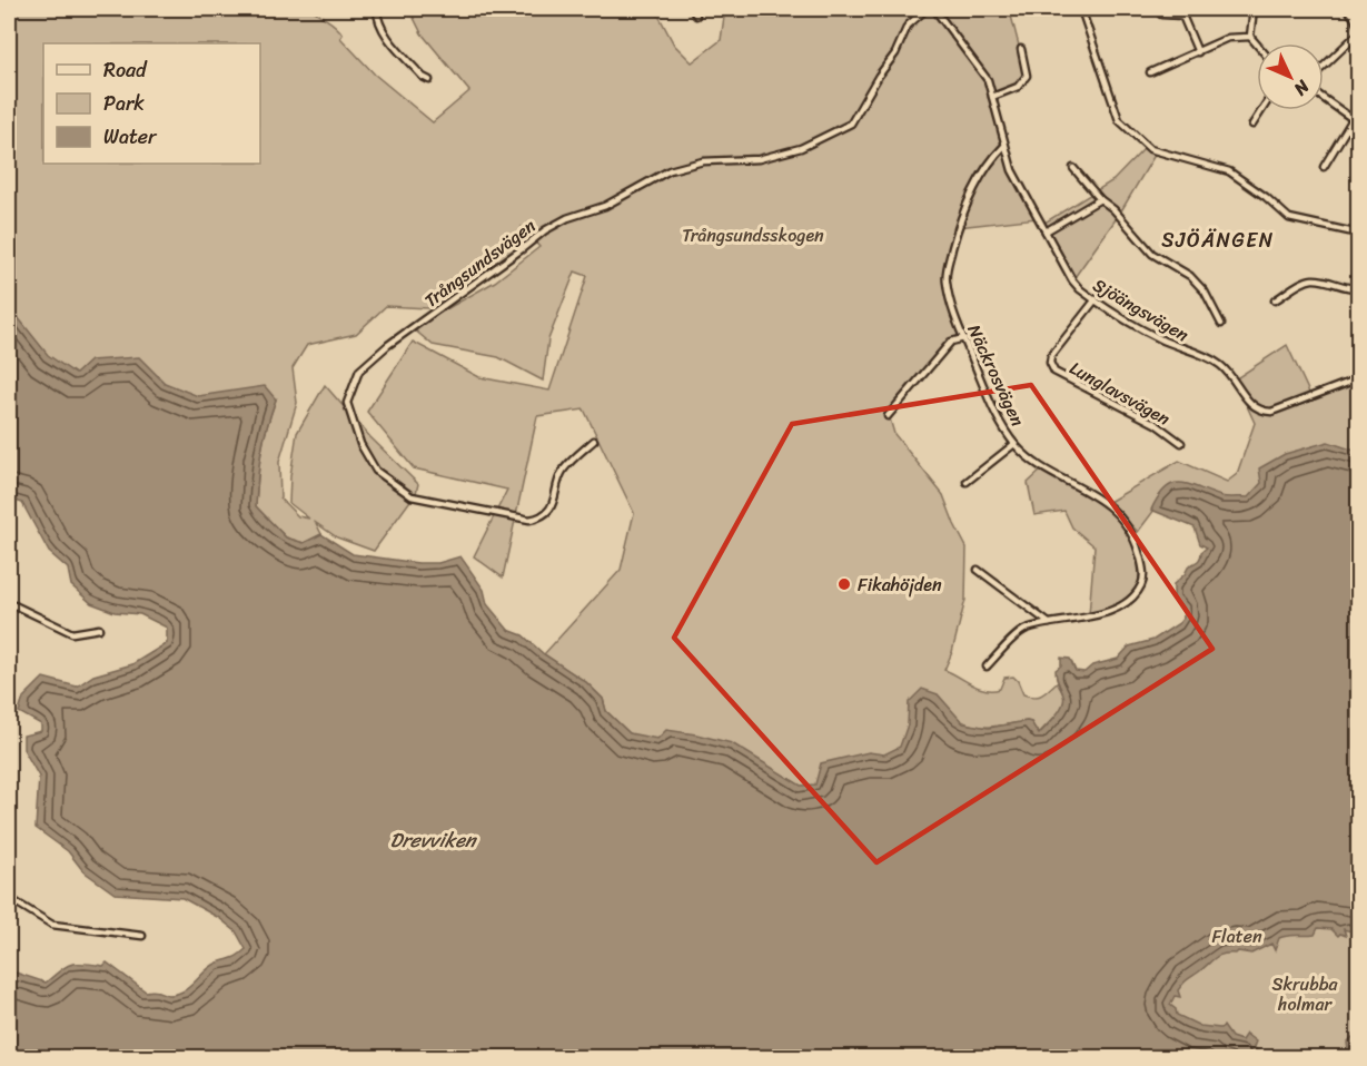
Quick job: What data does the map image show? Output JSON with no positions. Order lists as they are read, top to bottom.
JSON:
{
  "streets": {
    "street": [
      "Trångsundsvägen",
      "Sjöängsvägen",
      "Näckrosvägen",
      "Lunglavsvägen"
    ]
  },
  "crossings": [
    ["Sjöängsvägen", "Näckrosvägen"],
    ["Sjöängsvägen", "Lunglavsvägen"]
  ],
  "districts": ["SJÖÄNGEN"],
  "water": ["Drevviken"],
  "parks": ["Trångsundsskogen", "Flaten", "Skrubba holmar"],
  "places": ["Fikahöjden"],
  "legend": ["Road", "Park", "Water"],
  "north": "bottom right"
}
